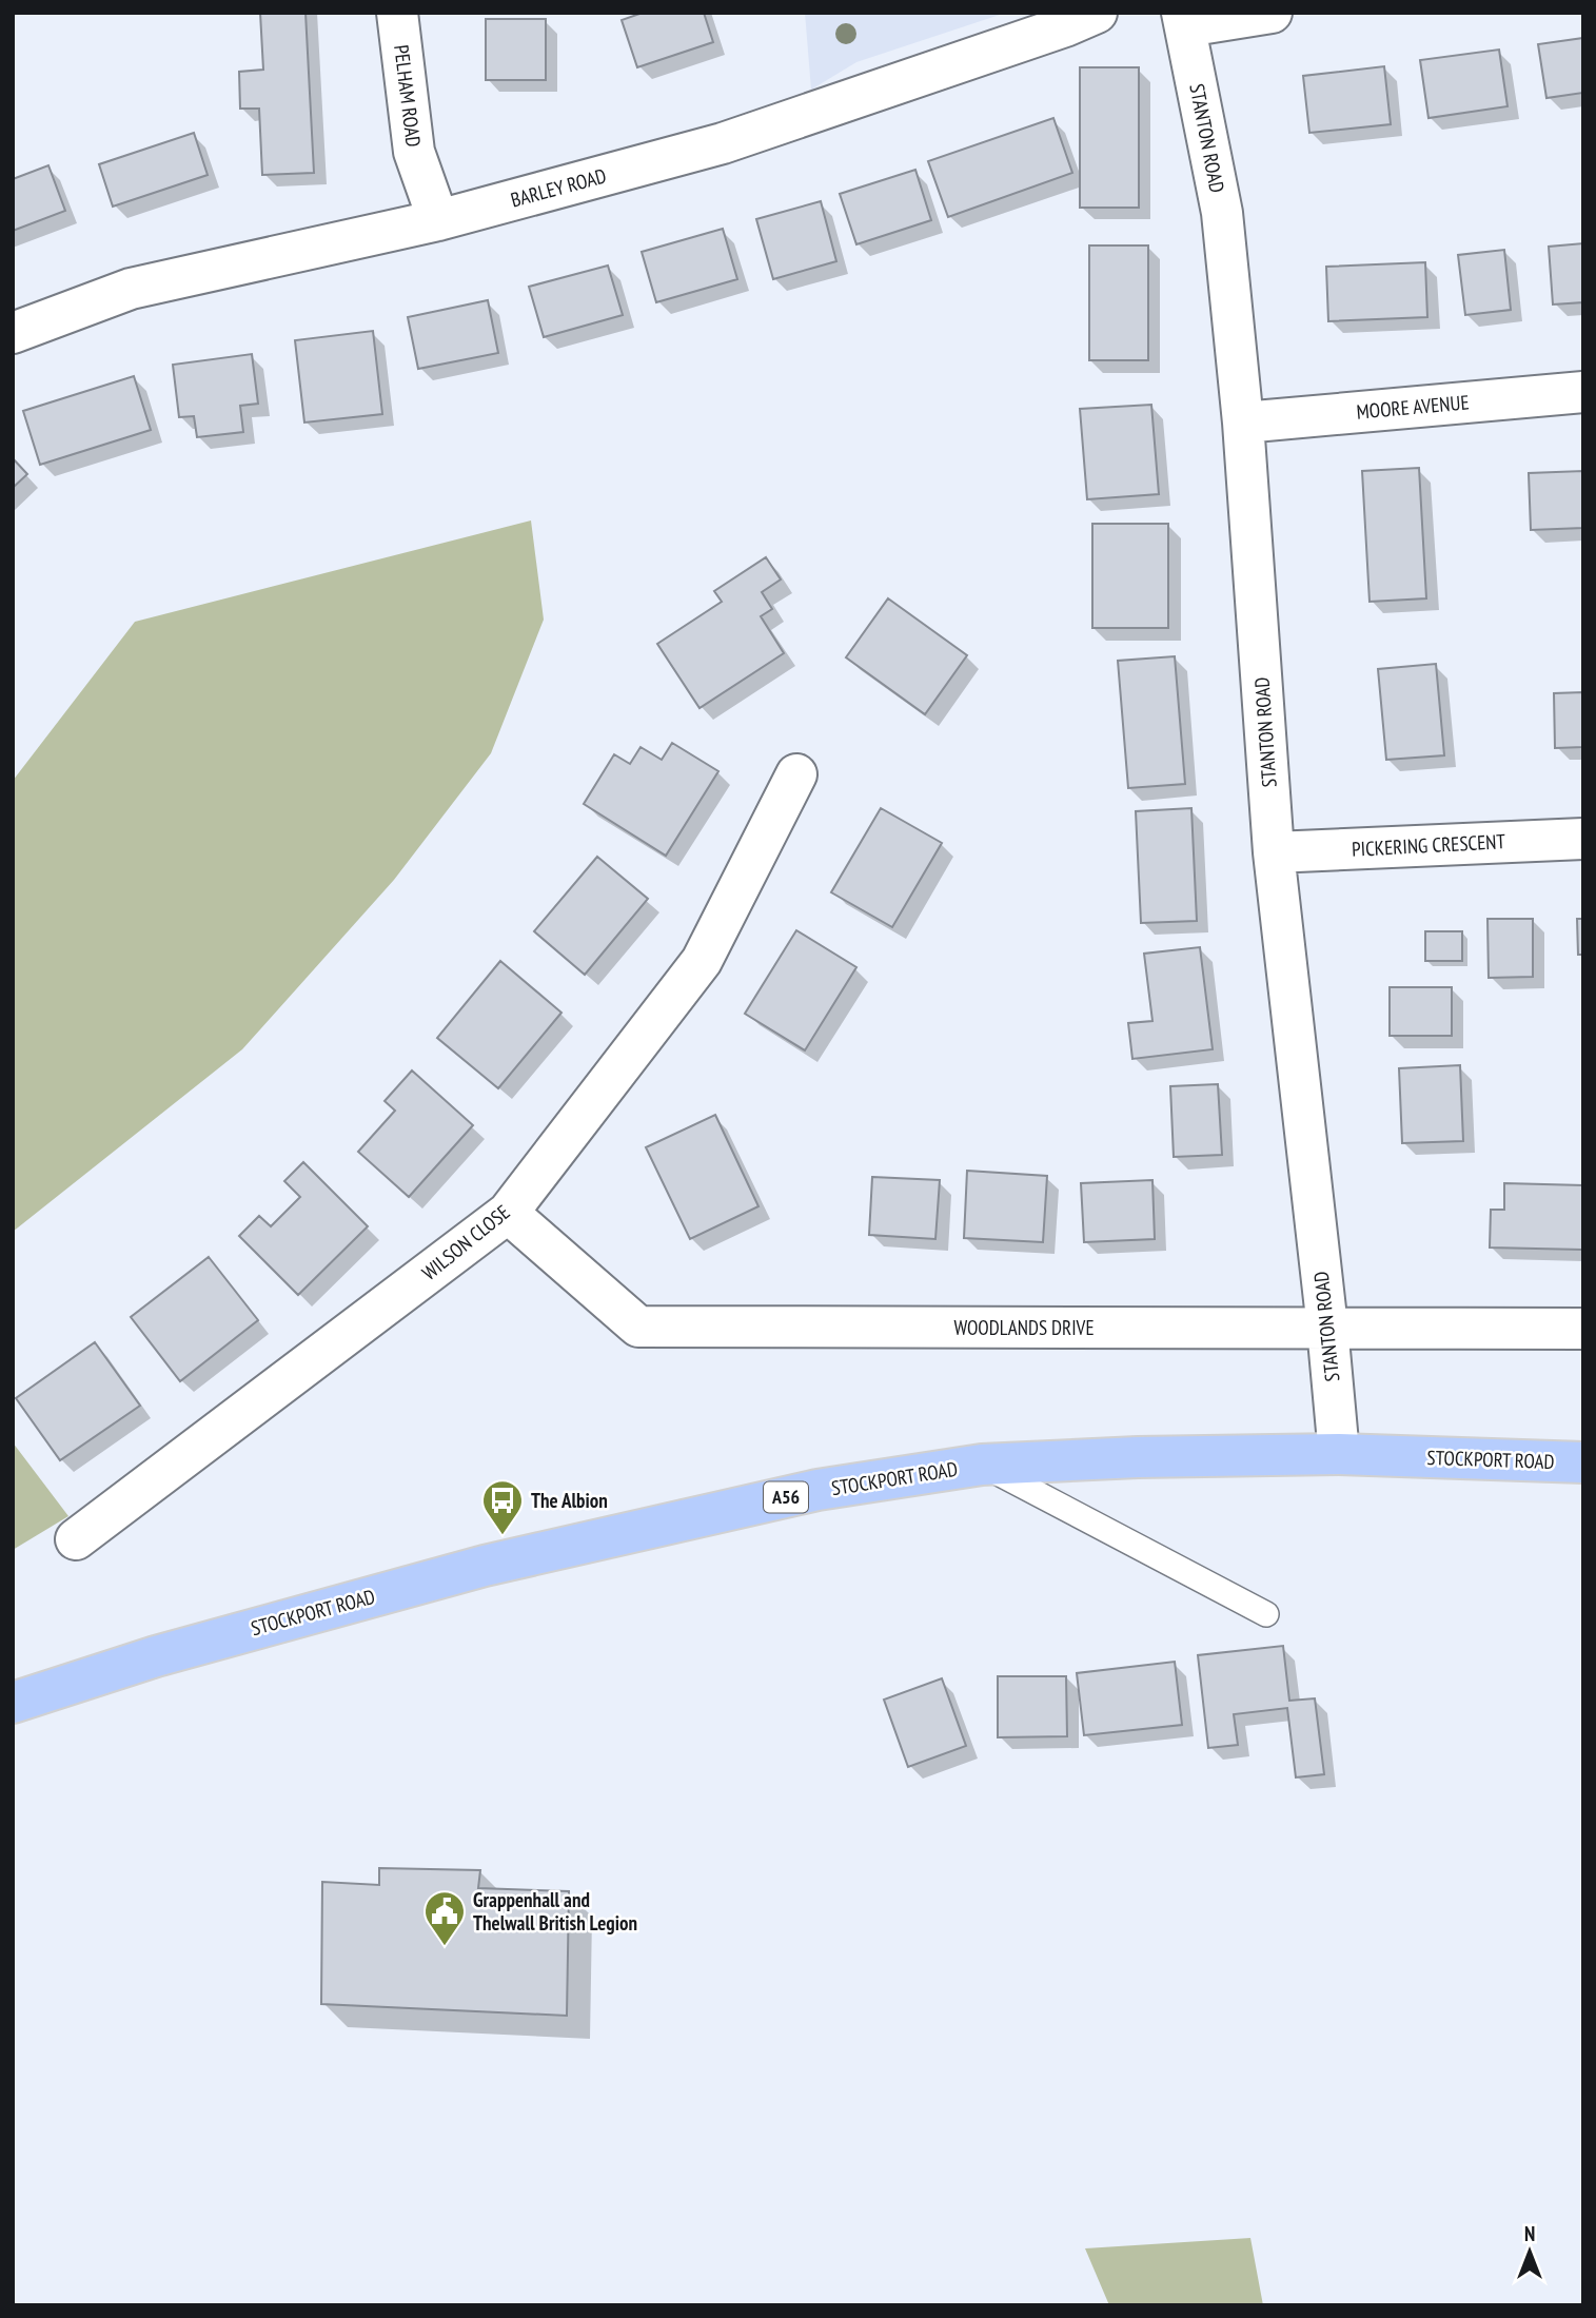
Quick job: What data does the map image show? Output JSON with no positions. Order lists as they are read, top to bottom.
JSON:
{
  "streets": {
    "main road": ["STOCKPORT ROAD", "A56"],
    "street": [
      "PELHAM ROAD",
      "STANTON ROAD",
      "BARLEY ROAD",
      "MOORE AVENUE",
      "PICKERING CRESCENT",
      "WILSON CLOSE",
      "WOODLANDS DRIVE"
    ]
  },
  "crossings": [
    ["PELHAM ROAD", "BARLEY ROAD"],
    ["STANTON ROAD", "MOORE AVENUE"],
    ["STANTON ROAD", "PICKERING CRESCENT"],
    ["STANTON ROAD", "WOODLANDS DRIVE"],
    ["STANTON ROAD", "STOCKPORT ROAD"],
    ["WILSON CLOSE", "WOODLANDS DRIVE"]
  ],
  "places": {
    "bus stop": ["The Albion"],
    "public building": ["Grappenhall and Thelwall British Legion"]
  },
  "north": "top"
}
